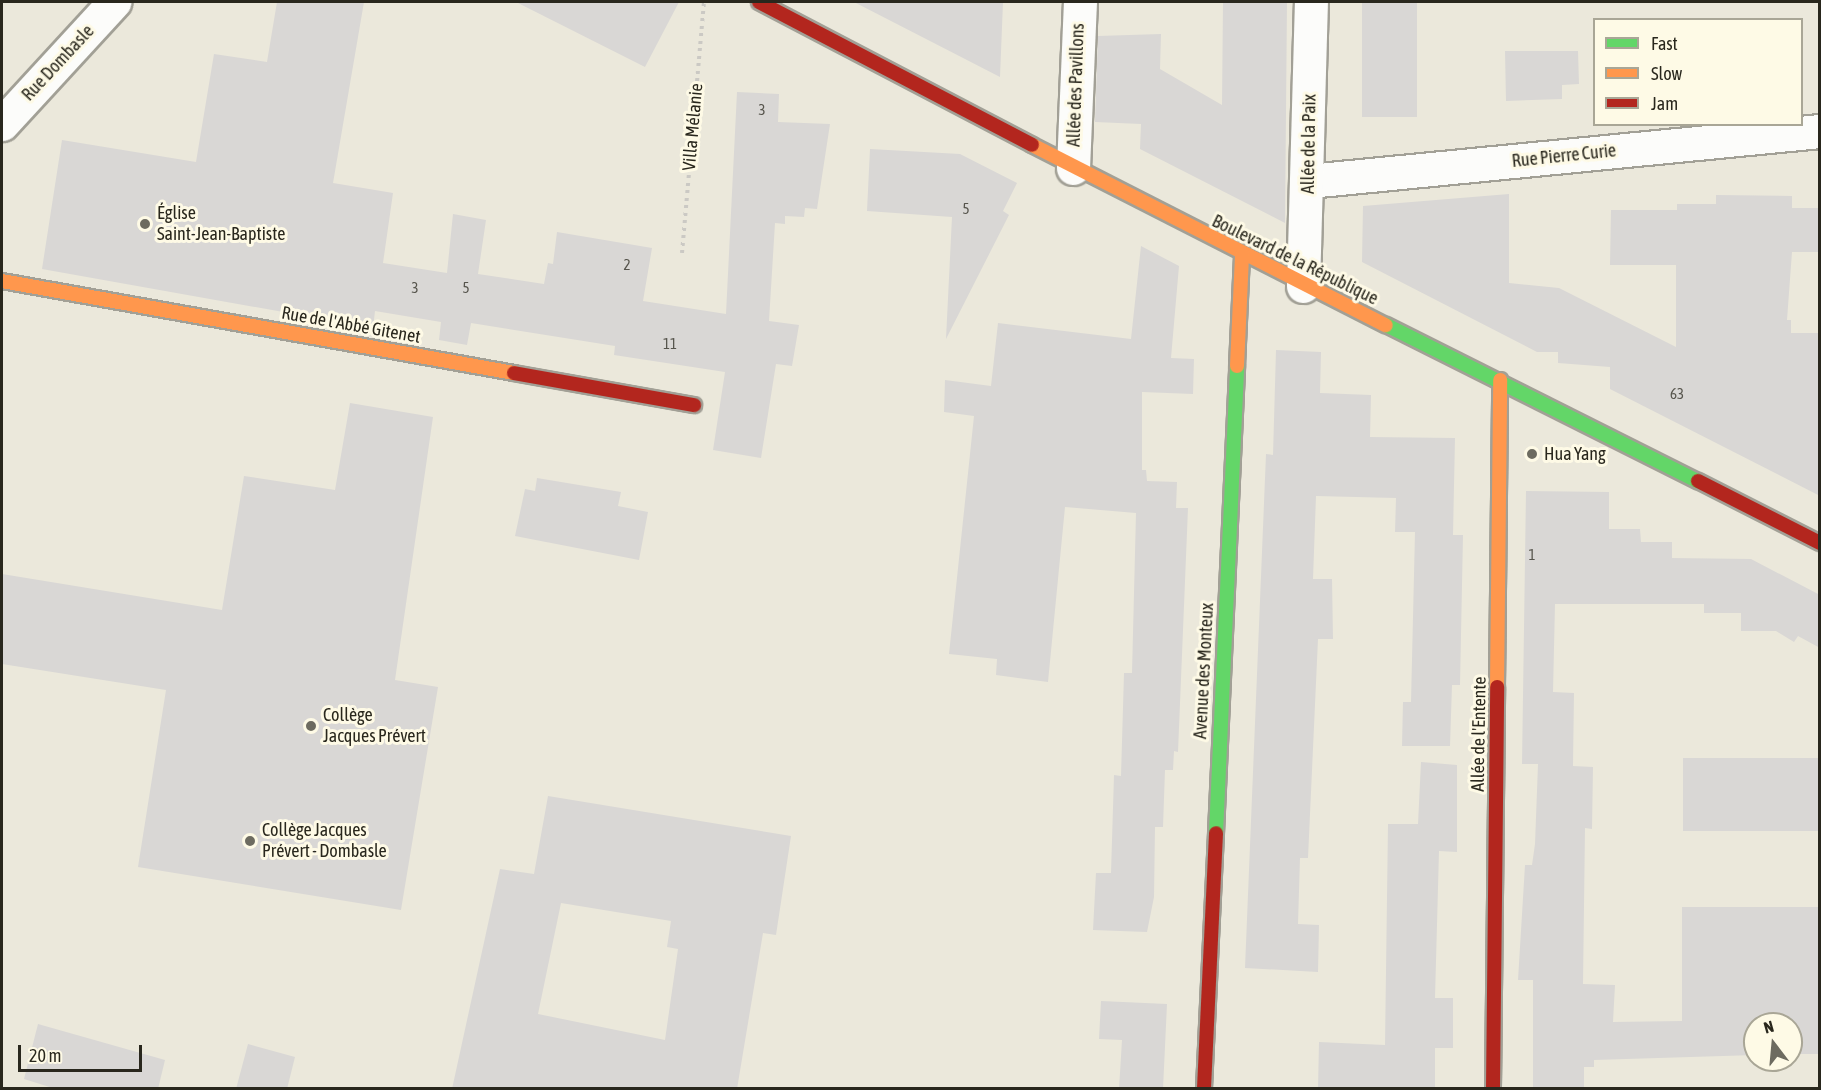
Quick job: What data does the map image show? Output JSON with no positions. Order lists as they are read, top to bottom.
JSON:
{
  "streets": {
    "street": [
      "Rue Dombasle",
      "Allée des Pavillons",
      "Allée de la Paix",
      "Rue Pierre Curie",
      "Boulevard de la République",
      "Rue de l'Abbé Gitenet",
      "Avenue des Monteux",
      "Allée de l'Entente"
    ],
    "path": ["Villa Mélanie"]
  },
  "crossings": [
    ["Allée des Pavillons", "Boulevard de la République"],
    ["Allée de la Paix", "Rue Pierre Curie"],
    ["Allée de la Paix", "Boulevard de la République"],
    ["Boulevard de la République", "Avenue des Monteux"],
    ["Boulevard de la République", "Allée de l'Entente"]
  ],
  "places": [
    "Église Saint-Jean-Baptiste",
    "Hua Yang",
    "Collège Jacques Prévert",
    "Collège Jacques Prévert - Dombasle"
  ],
  "house_numbers": [
    "3",
    "5",
    "2",
    "3",
    "5",
    "11",
    "63",
    "1"
  ],
  "legend": ["Fast", "Slow", "Jam"],
  "scale_bar": "20 m",
  "north": "top"
}
